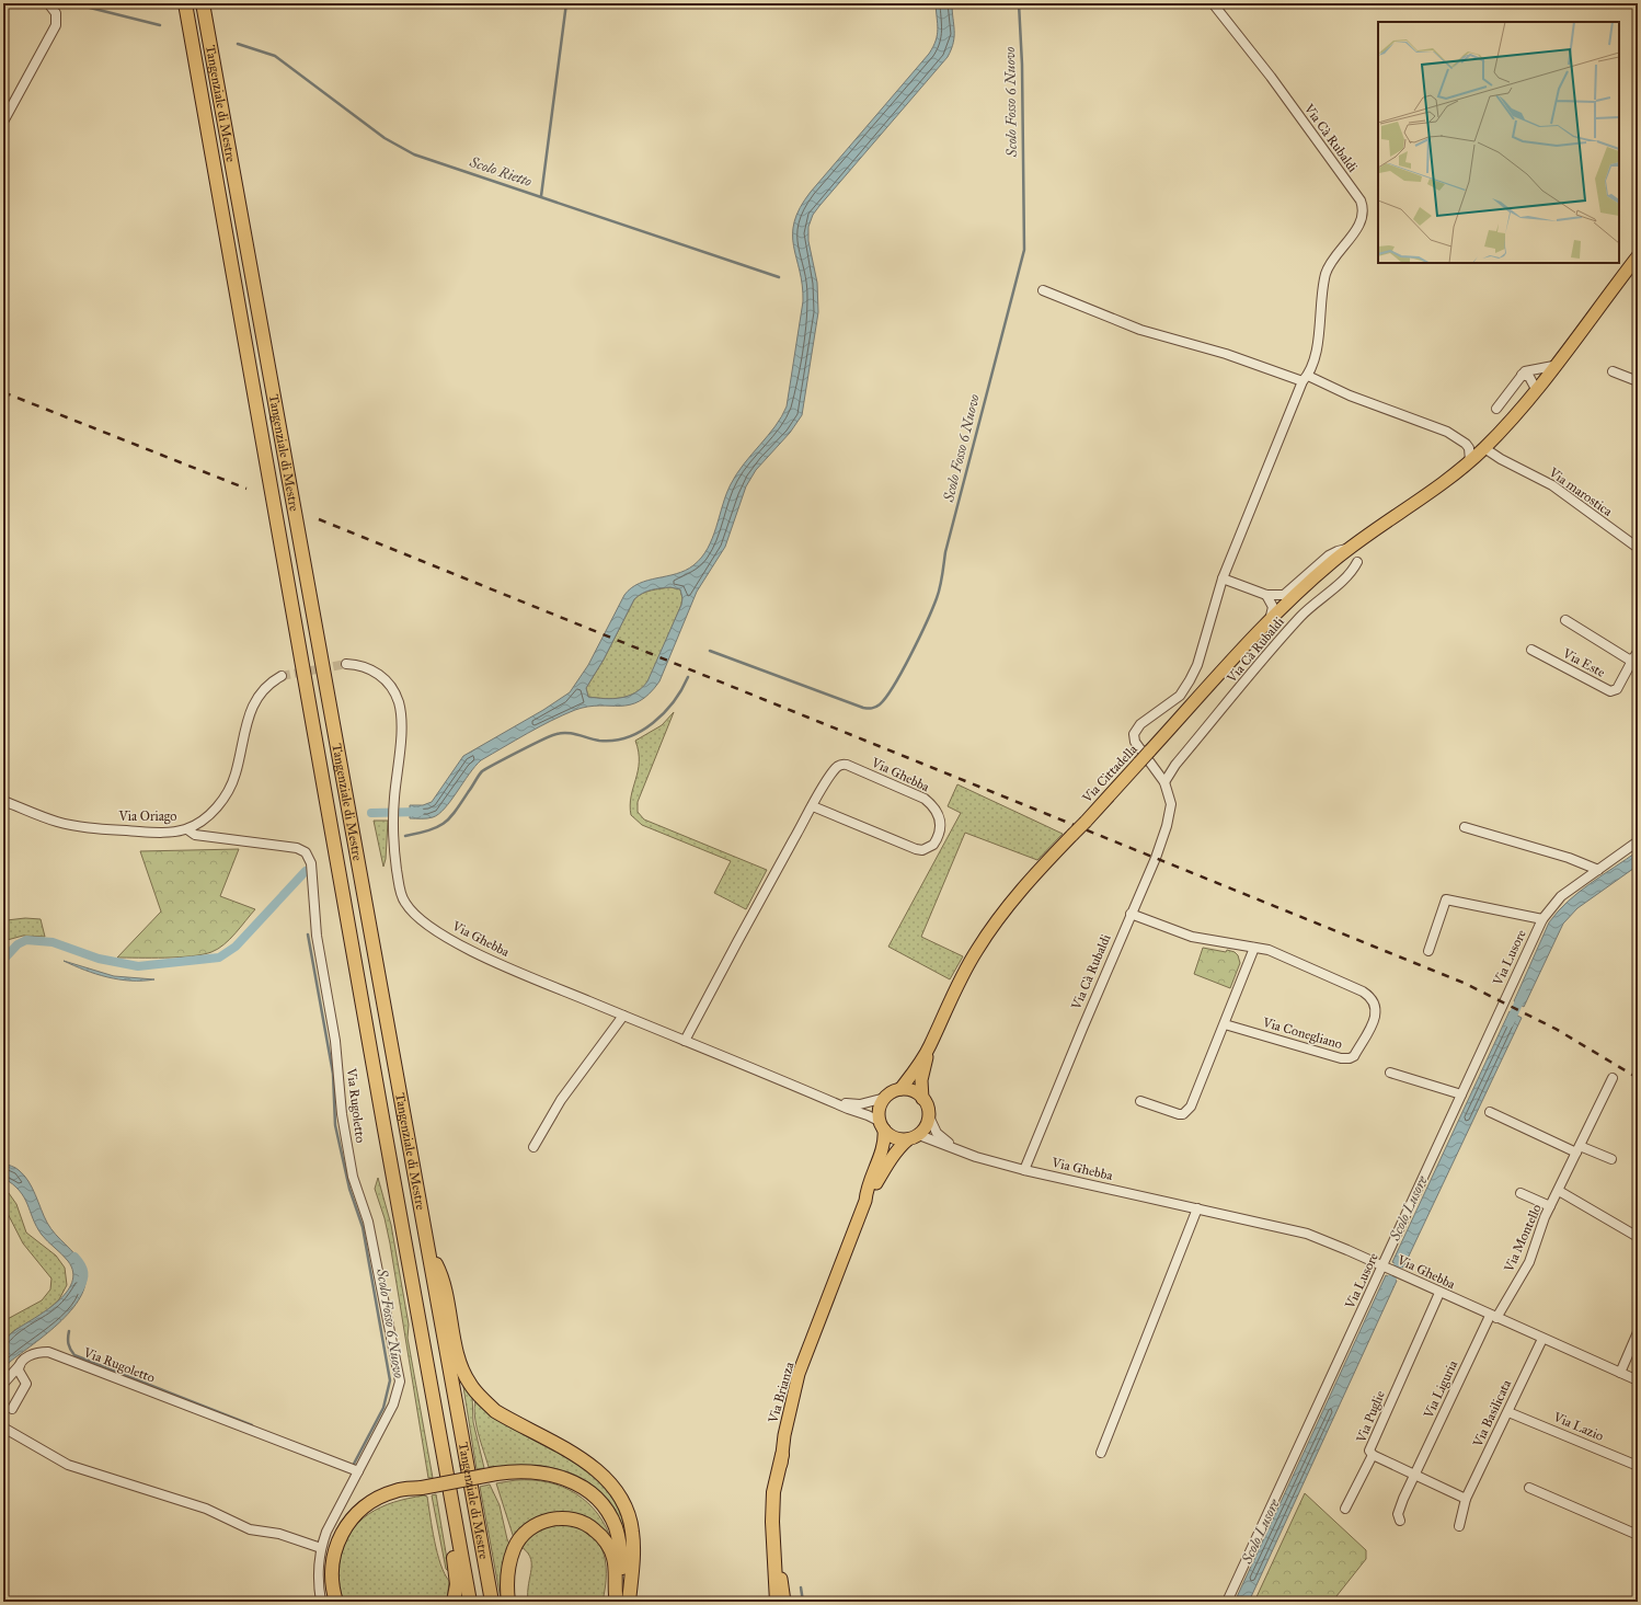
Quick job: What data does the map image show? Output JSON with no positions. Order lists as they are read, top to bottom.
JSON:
{
  "streets": {
    "highway": ["Tangenziale di Mestre"],
    "main road": ["Via Cittadella", "Via Brianza"],
    "street": [
      "Via Cà Rubaldi",
      "Via marostica",
      "Via Este",
      "Via Ghebba",
      "Via Oriago",
      "Via Lusore",
      "Via Conegliano",
      "Via Rugoletto",
      "Via Montello",
      "Via Liguria",
      "Via Basilicata",
      "Via Puglie",
      "Via Lazio"
    ]
  },
  "crossings": [
    ["Via Cà Rubaldi", "Via Cittadella"],
    ["Via Cà Rubaldi", "Via Ghebba"],
    ["Via Cà Rubaldi", "Via Conegliano"],
    ["Via marostica", "Via Cittadella"],
    ["Via Cittadella", "Via Ghebba"],
    ["Via Cittadella", "Via Brianza"],
    ["Via Ghebba", "Via Lusore"],
    ["Via Ghebba", "Via Montello"],
    ["Via Ghebba", "Via Liguria"],
    ["Via Ghebba", "Via Brianza"],
    ["Via Ghebba", "Via Basilicata"],
    ["Via Ghebba", "Via Puglie"],
    ["Via Oriago", "Via Rugoletto"],
    ["Via Montello", "Via Liguria"],
    ["Via Liguria", "Via Puglie"],
    ["Via Basilicata", "Via Puglie"],
    ["Via Basilicata", "Via Lazio"]
  ],
  "water": ["Scolo Fosso 6 Nuovo", "Scolo Rietto", "Scolo Lusore"]
}
